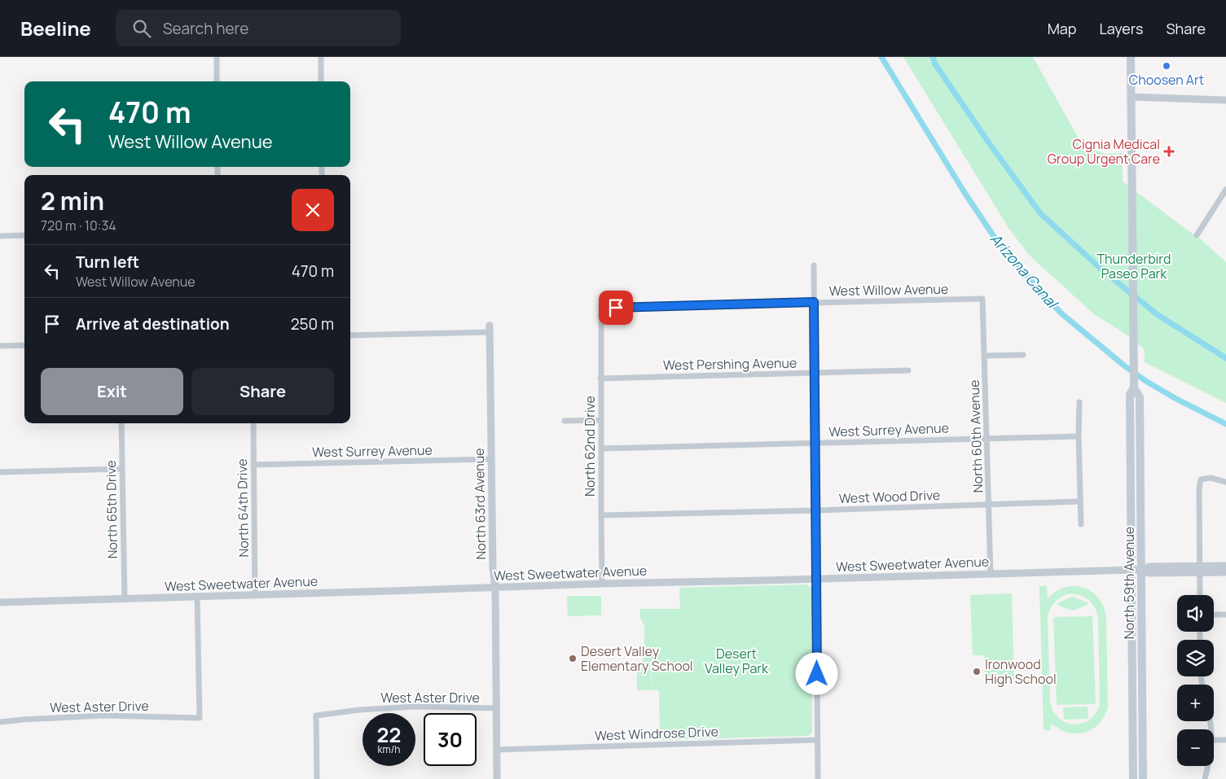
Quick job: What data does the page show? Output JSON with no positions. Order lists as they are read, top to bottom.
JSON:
{
  "streets": {
    "main road": ["North 59th Avenue"],
    "street": [
      "West Willow Avenue",
      "West Pershing Avenue",
      "West Surrey Avenue",
      "North 60th Avenue",
      "North 62nd Drive",
      "West Wood Drive",
      "North 63rd Avenue",
      "North 64th Drive",
      "North 65th Drive",
      "West Sweetwater Avenue",
      "West Aster Drive",
      "West Windrose Drive"
    ]
  },
  "crossings": [
    ["West Willow Avenue", "North 60th Avenue"],
    ["West Willow Avenue", "North 62nd Drive"],
    ["West Pershing Avenue", "North 62nd Drive"],
    ["West Surrey Avenue", "North 60th Avenue"],
    ["West Surrey Avenue", "North 62nd Drive"],
    ["West Surrey Avenue", "North 63rd Avenue"],
    ["West Surrey Avenue", "North 64th Drive"],
    ["North 60th Avenue", "West Wood Drive"],
    ["North 60th Avenue", "West Sweetwater Avenue"],
    ["North 62nd Drive", "West Wood Drive"],
    ["North 62nd Drive", "West Sweetwater Avenue"],
    ["North 63rd Avenue", "West Sweetwater Avenue"],
    ["North 63rd Avenue", "West Aster Drive"],
    ["North 63rd Avenue", "West Windrose Drive"],
    ["North 64th Drive", "West Sweetwater Avenue"],
    ["North 65th Drive", "West Sweetwater Avenue"],
    ["West Sweetwater Avenue", "North 59th Avenue"],
    ["West Sweetwater Avenue", "West Aster Drive"]
  ],
  "water": ["Arizona Canal"],
  "parks": ["Thunderbird Paseo Park", "Desert Valley Park"],
  "places": {
    "other": ["Choosen Art", "Desert Valley Elementary School", "Ironwood High School"],
    "health": ["Cignia Medical Group Urgent Care"]
  },
  "page": {
    "header": "Beeline",
    "search": "Search here",
    "nav": ["Map", "Layers", "Share"],
    "turn": ["470 m", "West Willow Avenue"],
    "heading": ["2 min", "720 m · 10:34"],
    "list": [
      {
        "name": "Turn left",
        "note": "West Willow Avenue",
        "value": "470 m"
      },
      {
        "name": "Arrive at destination",
        "value": "250 m"
      }
    ],
    "buttons": ["Exit", "Share"],
    "map_buttons": ["+", "−"],
    "speed": "22 km/h",
    "limit": "30"
  }
}
